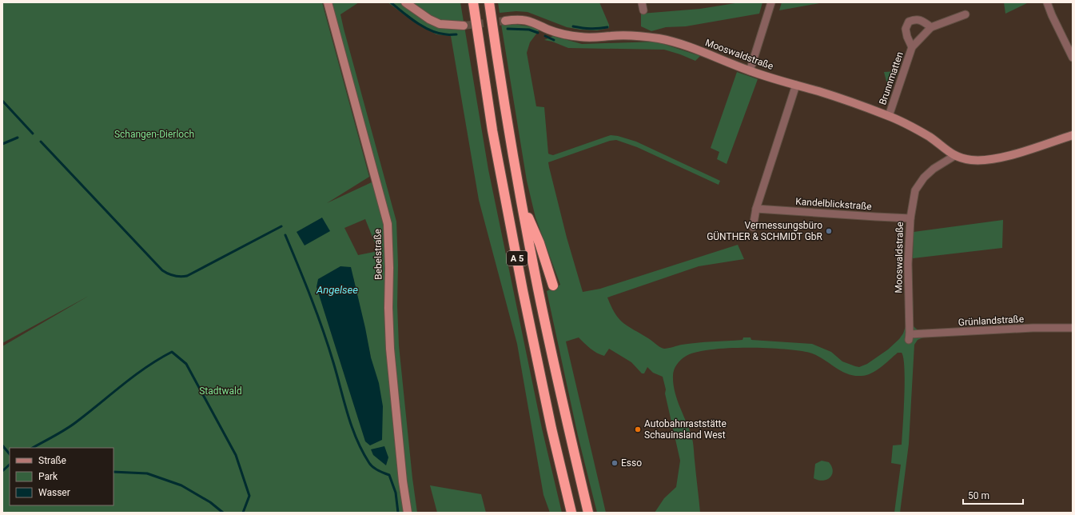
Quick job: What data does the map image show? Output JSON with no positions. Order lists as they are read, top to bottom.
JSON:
{
  "streets": {
    "highway": ["A 5"],
    "street": [
      "Mooswaldstraße",
      "Brunnmatten",
      "Kandelblickstraße",
      "Bebelstraße",
      "Grünlandstraße"
    ]
  },
  "crossings": [
    ["Mooswaldstraße", "Brunnmatten"],
    ["Mooswaldstraße", "Kandelblickstraße"],
    ["Mooswaldstraße", "Grünlandstraße"]
  ],
  "water": ["Angelsee"],
  "parks": ["Schangen-Dierloch", "Stadtwald"],
  "places": ["Vermessungsbüro GÜNTHER & SCHMIDT GbR", "Autobahnraststätte Schauinsland West", "Esso"],
  "legend": ["Straße", "Park", "Wasser"],
  "scale_bar": "50 m"
}
